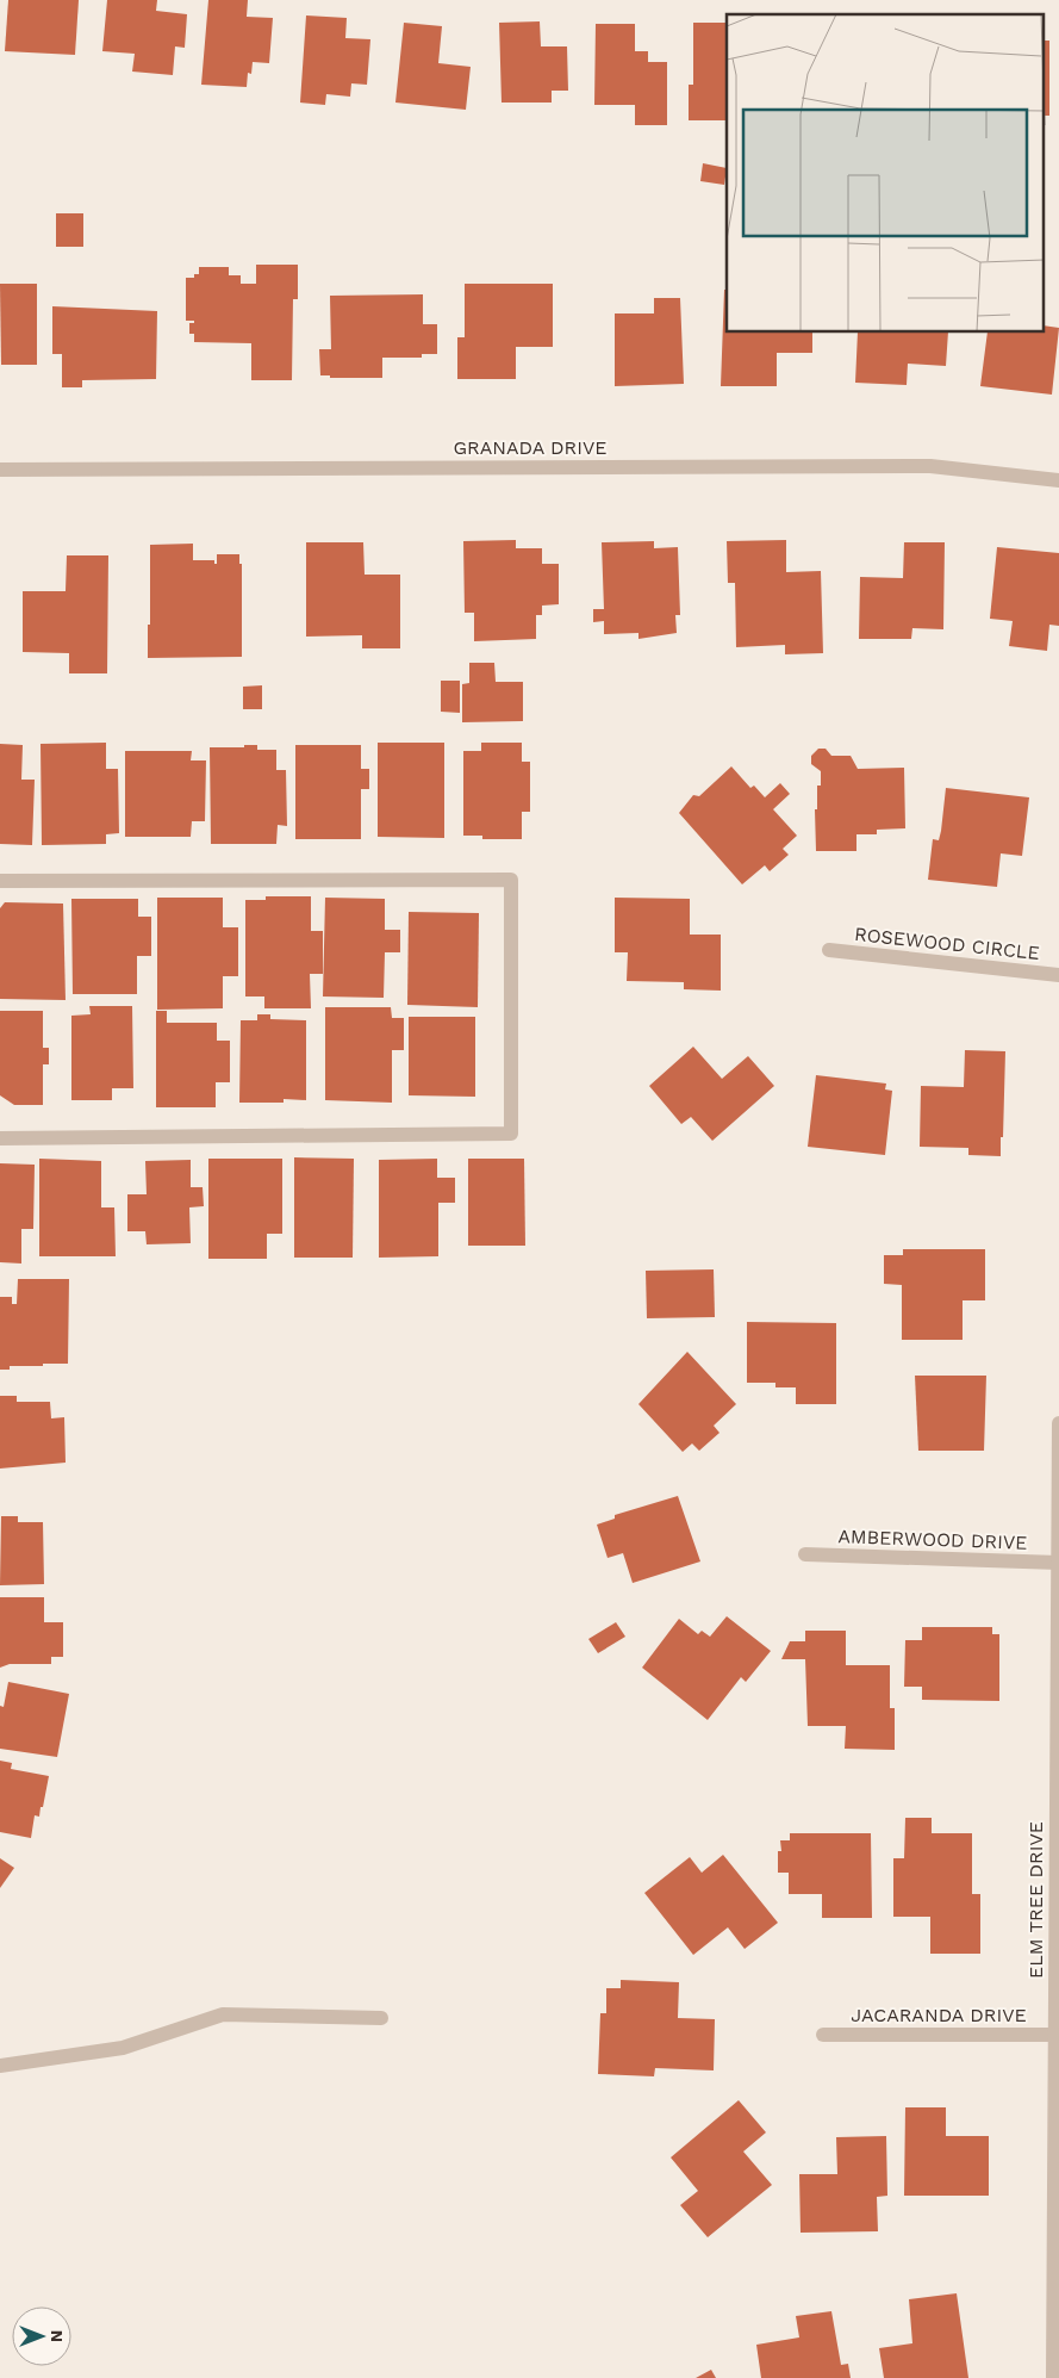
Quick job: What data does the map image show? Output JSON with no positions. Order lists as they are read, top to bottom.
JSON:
{
  "streets": {
    "street": [
      "GRANADA DRIVE",
      "ROSEWOOD CIRCLE",
      "AMBERWOOD DRIVE",
      "ELM TREE DRIVE",
      "JACARANDA DRIVE"
    ]
  },
  "crossings": [
    ["AMBERWOOD DRIVE", "ELM TREE DRIVE"],
    ["ELM TREE DRIVE", "JACARANDA DRIVE"]
  ],
  "north": "right"
}
